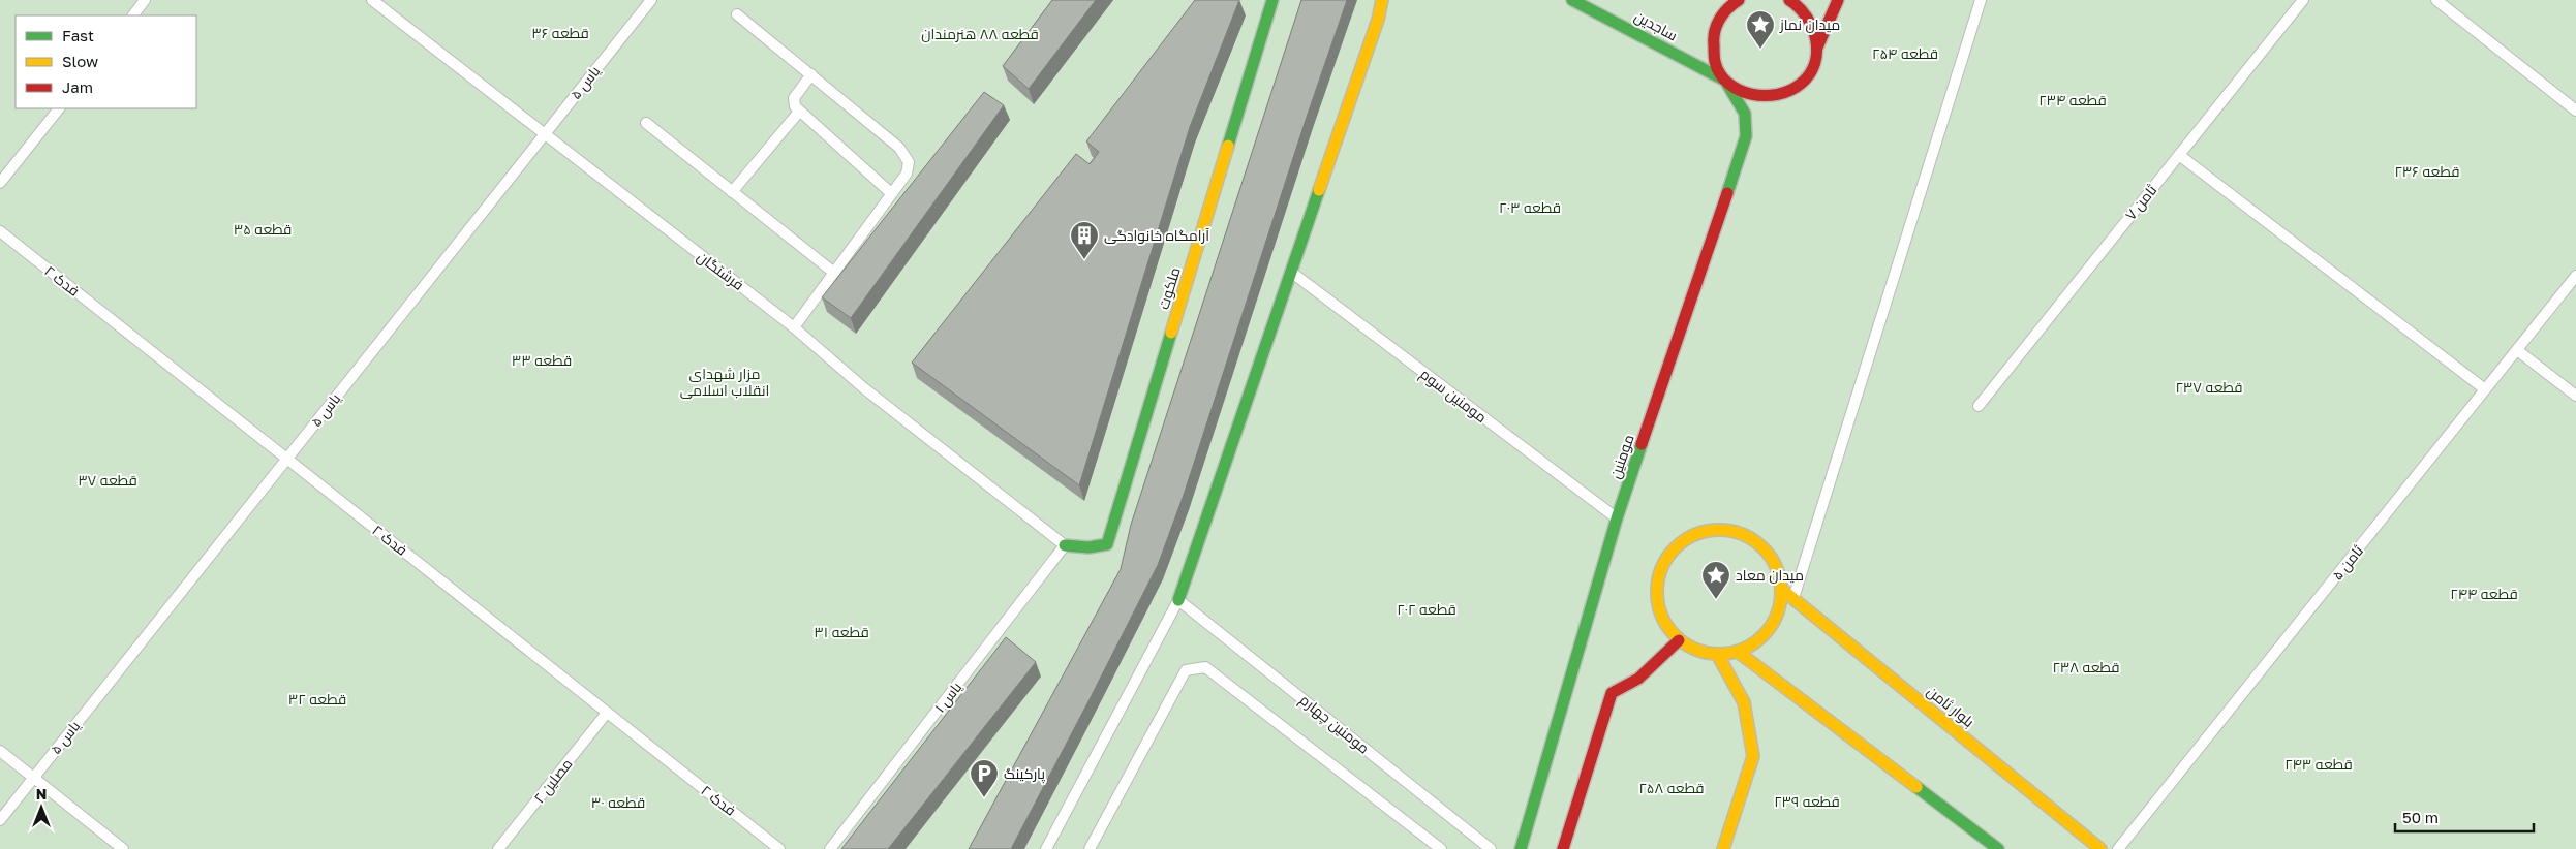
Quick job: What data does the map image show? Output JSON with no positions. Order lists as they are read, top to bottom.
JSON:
{
  "streets": {
    "street": [
      "ساجدین",
      "ملکوت",
      "مومنین",
      "بلوار ثامن"
    ],
    "lane": [
      "یاس ۵",
      "ثامن ۷",
      "فرشتگان",
      "فدک ۲",
      "مومنین سوم",
      "ثامن ۵",
      "یاس ۱",
      "مومنین چهارم",
      "مصلین ۲"
    ]
  },
  "crossings": [
    ["ساجدین", "مومنین"],
    ["یاس ۵", "فرشتگان"],
    ["یاس ۵", "فدک ۲"],
    ["فرشتگان", "ملکوت"],
    ["فرشتگان", "یاس ۱"],
    ["فدک ۲", "مصلین ۲"],
    ["ملکوت", "یاس ۱"],
    ["مومنین سوم", "مومنین"]
  ],
  "parks": [
    "قطعه ۳۶",
    "قطعه ۸۸ هنرمندان",
    "قطعه ۲۵۴",
    "قطعه ۲۳۴",
    "قطعه ۲۳۶",
    "قطعه ۲۰۳",
    "قطعه ۳۵",
    "قطعه ۳۳",
    "مزار شهدای انقلاب اسلامی",
    "قطعه ۲۳۷",
    "قطعه ۳۷",
    "قطعه ۲۴۴",
    "قطعه ۲۰۲",
    "قطعه ۳۱",
    "قطعه ۲۳۸",
    "قطعه ۳۲",
    "قطعه ۲۴۳",
    "قطعه ۲۵۸",
    "قطعه ۲۳۹",
    "قطعه ۳۰"
  ],
  "places": {
    "place": ["میدان نماز", "میدان معاد"],
    "building": ["آرامگاه خانوادگی"],
    "parking": ["پارکینگ"]
  },
  "legend": ["Fast", "Slow", "Jam"],
  "scale_bar": "50 m",
  "north": "top"
}
